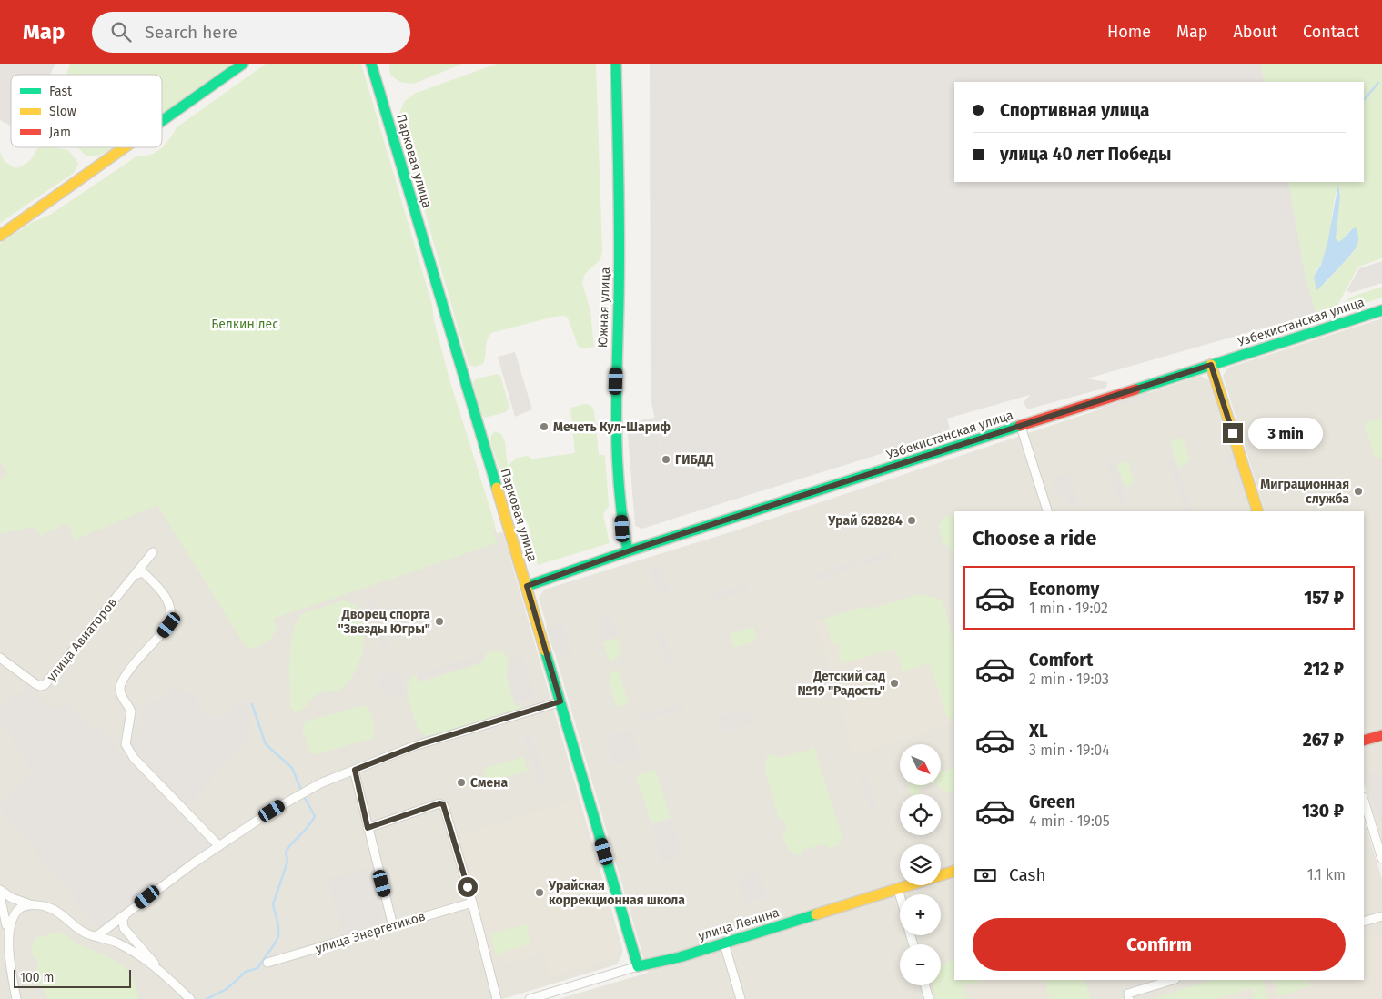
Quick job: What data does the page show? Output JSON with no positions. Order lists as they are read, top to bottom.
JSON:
{
  "streets": {
    "main road": [
      "Парковая улица",
      "Южная улица",
      "Узбекистанская улица",
      "улица Ленина"
    ],
    "street": ["улица Авиаторов", "улица Энергетиков"]
  },
  "crossings": [
    ["Парковая улица", "Узбекистанская улица"],
    ["Парковая улица", "улица Ленина"],
    ["Южная улица", "Узбекистанская улица"]
  ],
  "parks": ["Белкин лес"],
  "places": [
    "Мечеть Кул-Шариф",
    "ГИБДД",
    "Миграционная служба",
    "Урай 628284",
    "Дворец спорта \"Звезды Югры\"",
    "Детский сад №19 \"Радость\"",
    "Смена",
    "Урайская коррекционная школа"
  ],
  "legend": ["Fast", "Slow", "Jam"],
  "scale_bar": "100 m",
  "north": "bottom right",
  "page": {
    "header": "Map",
    "search": "Search here",
    "nav": [
      "Home",
      "Map",
      "About",
      "Contact"
    ],
    "banner": ["Спортивная улица", "улица 40 лет Победы"],
    "bubble": "3 min",
    "heading": "Choose a ride",
    "list": [
      {
        "name": "Economy",
        "note": "1 min · 19:02",
        "value": "157 ₽"
      },
      {
        "name": "Comfort",
        "note": "2 min · 19:03",
        "value": "212 ₽"
      },
      {
        "name": "XL",
        "note": "3 min · 19:04",
        "value": "267 ₽"
      },
      {
        "name": "Green",
        "note": "4 min · 19:05",
        "value": "130 ₽"
      }
    ],
    "map_buttons": ["+", "−"],
    "pay": ["Cash", "1.1 km"],
    "buttons": "Confirm",
    "scale": "100 m"
  }
}
